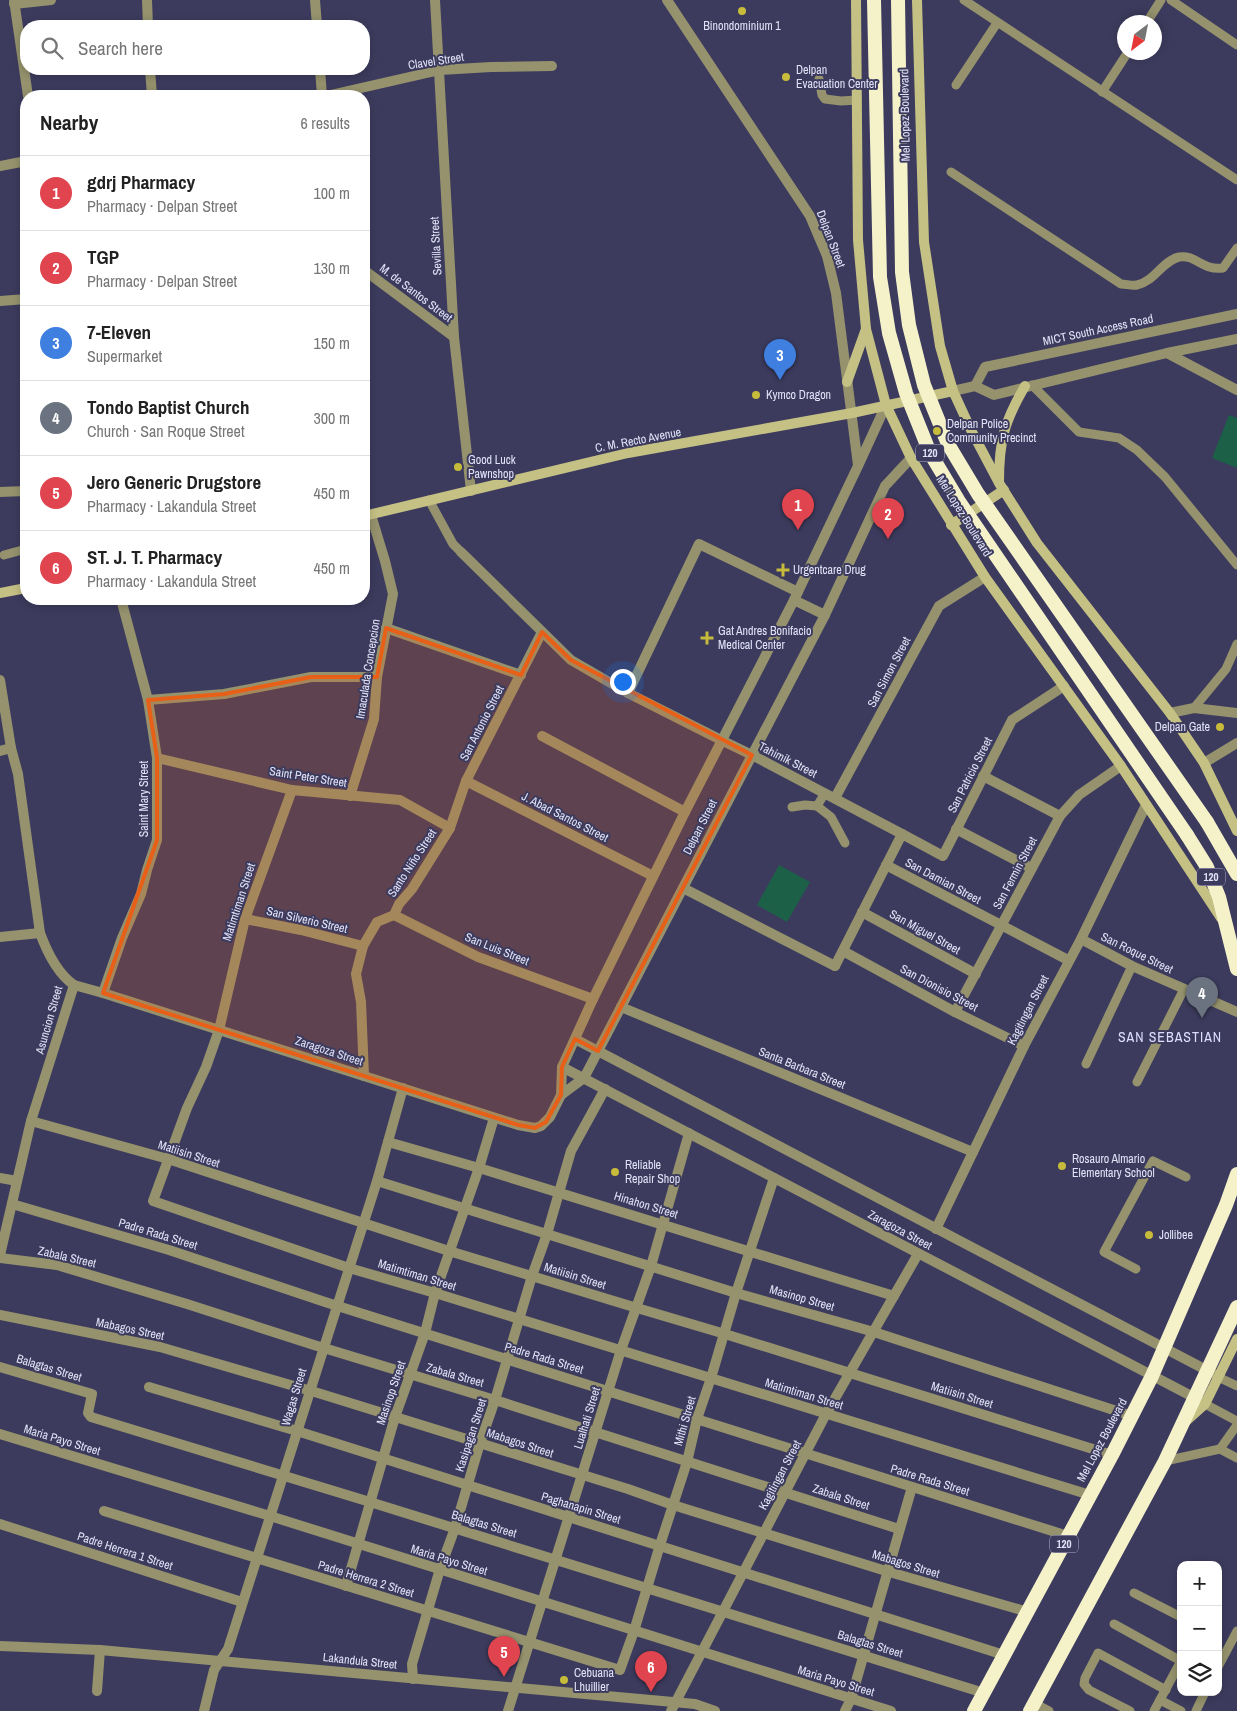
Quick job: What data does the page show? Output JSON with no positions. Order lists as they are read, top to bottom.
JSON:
{
  "streets": {
    "highway": ["Mel Lopez Boulevard", "120"],
    "main road": ["C. M. Recto Avenue"],
    "street": [
      "Clavel Street",
      "Delpan Street",
      "Sevilla Street",
      "M. de Santos Street",
      "MICT South Access Road",
      "Imaculada Concepcion",
      "San Simon Street",
      "San Antonio Street",
      "Tahimik Street",
      "San Patricio Street",
      "Saint Peter Street",
      "Saint Mary Street",
      "J. Abad Santos Street",
      "Santo Niño Street",
      "San Fermin Street",
      "San Damian Street",
      "Matimtiman Street",
      "San Silverio Street",
      "San Miguel Street",
      "San Luis Street",
      "San Roque Street",
      "San Dionisio Street",
      "Kagitingan Street",
      "Asuncion Street",
      "Zaragoza Street",
      "Santa Barbara Street",
      "Matiisin Street",
      "Hinahon Street",
      "Padre Rada Street",
      "Zabala Street",
      "Masinop Street",
      "Mabagos Street",
      "Balagtas Street",
      "Wagas Street",
      "Lualhati Street",
      "Mithi Street",
      "Kasipagan Street",
      "Maria Payo Street",
      "Paghanapin Street",
      "Padre Herrera 1 Street",
      "Padre Herrera 2 Street",
      "Lakandula Street"
    ]
  },
  "crossings": [
    ["Clavel Street", "Sevilla Street"],
    ["Mel Lopez Boulevard", "Delpan Street"],
    ["Mel Lopez Boulevard", "C. M. Recto Avenue"],
    ["Mel Lopez Boulevard", "San Simon Street"],
    ["Mel Lopez Boulevard", "San Patricio Street"],
    ["Mel Lopez Boulevard", "San Fermin Street"],
    ["Mel Lopez Boulevard", "Matimtiman Street"],
    ["Mel Lopez Boulevard", "Kagitingan Street"],
    ["Mel Lopez Boulevard", "Zaragoza Street"],
    ["Mel Lopez Boulevard", "Matiisin Street"],
    ["Mel Lopez Boulevard", "Padre Rada Street"],
    ["Mel Lopez Boulevard", "Masinop Street"],
    ["Mel Lopez Boulevard", "Mabagos Street"],
    ["Mel Lopez Boulevard", "Balagtas Street"],
    ["Mel Lopez Boulevard", "Paghanapin Street"],
    ["Delpan Street", "C. M. Recto Avenue"],
    ["Delpan Street", "Tahimik Street"],
    ["Delpan Street", "J. Abad Santos Street"],
    ["Delpan Street", "San Luis Street"],
    ["Delpan Street", "Zaragoza Street"],
    ["Delpan Street", "Santa Barbara Street"],
    ["Sevilla Street", "M. de Santos Street"],
    ["Sevilla Street", "C. M. Recto Avenue"],
    ["C. M. Recto Avenue", "Tahimik Street"],
    ["Imaculada Concepcion", "Saint Peter Street"],
    ["San Simon Street", "Tahimik Street"],
    ["San Antonio Street", "Tahimik Street"],
    ["San Antonio Street", "Saint Peter Street"],
    ["San Antonio Street", "J. Abad Santos Street"],
    ["San Antonio Street", "Santo Niño Street"],
    ["Tahimik Street", "San Patricio Street"],
    ["Saint Peter Street", "Saint Mary Street"],
    ["Saint Peter Street", "Santo Niño Street"],
    ["Saint Peter Street", "Matimtiman Street"],
    ["Saint Mary Street", "Zaragoza Street"],
    ["Santo Niño Street", "San Silverio Street"],
    ["Santo Niño Street", "San Luis Street"],
    ["Santo Niño Street", "Zaragoza Street"],
    ["San Fermin Street", "San Damian Street"],
    ["San Fermin Street", "San Miguel Street"],
    ["San Fermin Street", "San Dionisio Street"],
    ["San Damian Street", "Kagitingan Street"],
    ["Matimtiman Street", "San Silverio Street"],
    ["Matimtiman Street", "Kagitingan Street"],
    ["Matimtiman Street", "Zaragoza Street"],
    ["Matimtiman Street", "Matiisin Street"],
    ["Matimtiman Street", "Masinop Street"],
    ["Matimtiman Street", "Wagas Street"],
    ["Matimtiman Street", "Lualhati Street"],
    ["Matimtiman Street", "Mithi Street"],
    ["Matimtiman Street", "Kasipagan Street"],
    ["San Roque Street", "Kagitingan Street"],
    ["San Dionisio Street", "Kagitingan Street"],
    ["Kagitingan Street", "Zaragoza Street"],
    ["Kagitingan Street", "Santa Barbara Street"],
    ["Kagitingan Street", "Matiisin Street"],
    ["Kagitingan Street", "Hinahon Street"],
    ["Kagitingan Street", "Padre Rada Street"],
    ["Kagitingan Street", "Zabala Street"],
    ["Kagitingan Street", "Masinop Street"],
    ["Kagitingan Street", "Mabagos Street"],
    ["Kagitingan Street", "Balagtas Street"],
    ["Kagitingan Street", "Maria Payo Street"],
    ["Kagitingan Street", "Paghanapin Street"],
    ["Kagitingan Street", "Lakandula Street"],
    ["Asuncion Street", "Zaragoza Street"],
    ["Asuncion Street", "Matiisin Street"],
    ["Asuncion Street", "Padre Rada Street"],
    ["Asuncion Street", "Zabala Street"],
    ["Zaragoza Street", "Masinop Street"],
    ["Zaragoza Street", "Wagas Street"],
    ["Zaragoza Street", "Lualhati Street"],
    ["Zaragoza Street", "Mithi Street"],
    ["Zaragoza Street", "Kasipagan Street"],
    ["Matiisin Street", "Masinop Street"],
    ["Matiisin Street", "Wagas Street"],
    ["Matiisin Street", "Lualhati Street"],
    ["Matiisin Street", "Mithi Street"],
    ["Matiisin Street", "Kasipagan Street"],
    ["Hinahon Street", "Masinop Street"],
    ["Hinahon Street", "Wagas Street"],
    ["Hinahon Street", "Lualhati Street"],
    ["Hinahon Street", "Mithi Street"],
    ["Hinahon Street", "Kasipagan Street"],
    ["Padre Rada Street", "Masinop Street"],
    ["Padre Rada Street", "Wagas Street"],
    ["Padre Rada Street", "Lualhati Street"],
    ["Padre Rada Street", "Mithi Street"],
    ["Padre Rada Street", "Kasipagan Street"],
    ["Zabala Street", "Masinop Street"],
    ["Zabala Street", "Wagas Street"],
    ["Zabala Street", "Lualhati Street"],
    ["Zabala Street", "Mithi Street"],
    ["Zabala Street", "Kasipagan Street"],
    ["Masinop Street", "Mabagos Street"],
    ["Masinop Street", "Balagtas Street"],
    ["Masinop Street", "Wagas Street"],
    ["Masinop Street", "Lualhati Street"],
    ["Masinop Street", "Mithi Street"],
    ["Masinop Street", "Kasipagan Street"],
    ["Masinop Street", "Maria Payo Street"],
    ["Masinop Street", "Paghanapin Street"],
    ["Masinop Street", "Padre Herrera 2 Street"],
    ["Mabagos Street", "Wagas Street"],
    ["Mabagos Street", "Lualhati Street"],
    ["Mabagos Street", "Mithi Street"],
    ["Mabagos Street", "Kasipagan Street"],
    ["Balagtas Street", "Wagas Street"],
    ["Balagtas Street", "Lualhati Street"],
    ["Balagtas Street", "Mithi Street"],
    ["Balagtas Street", "Kasipagan Street"],
    ["Wagas Street", "Maria Payo Street"],
    ["Wagas Street", "Paghanapin Street"],
    ["Wagas Street", "Padre Herrera 1 Street"],
    ["Wagas Street", "Padre Herrera 2 Street"],
    ["Wagas Street", "Lakandula Street"],
    ["Lualhati Street", "Maria Payo Street"],
    ["Lualhati Street", "Paghanapin Street"],
    ["Lualhati Street", "Padre Herrera 2 Street"],
    ["Lualhati Street", "Lakandula Street"],
    ["Mithi Street", "Maria Payo Street"],
    ["Mithi Street", "Paghanapin Street"],
    ["Mithi Street", "Padre Herrera 2 Street"],
    ["Kasipagan Street", "Maria Payo Street"],
    ["Kasipagan Street", "Paghanapin Street"],
    ["Kasipagan Street", "Padre Herrera 2 Street"],
    ["Kasipagan Street", "Lakandula Street"]
  ],
  "districts": ["SAN SEBASTIAN"],
  "places": {
    "other": [
      "Binondominium 1",
      "Delpan Evacuation Center",
      "Kymco Dragon",
      "Delpan Police Community Precinct",
      "Good Luck Pawnshop",
      "Delpan Gate",
      "Rosauro Almario Elementary School",
      "Reliable Repair Shop",
      "Jollibee",
      "Cebuana Lhuillier"
    ],
    "health": ["Urgentcare Drug", "Gat Andres Bonifacio Medical Center"]
  },
  "north": "bottom left",
  "page": {
    "search": "Search here",
    "heading": ["Nearby", "6 results"],
    "list": [
      {
        "mark": "1",
        "name": "gdrj Pharmacy",
        "note": "Pharmacy · Delpan Street",
        "value": "100 m"
      },
      {
        "mark": "2",
        "name": "TGP",
        "note": "Pharmacy · Delpan Street",
        "value": "130 m"
      },
      {
        "mark": "3",
        "name": "7-Eleven",
        "note": "Supermarket",
        "value": "150 m"
      },
      {
        "mark": "4",
        "name": "Tondo Baptist Church",
        "note": "Church · San Roque Street",
        "value": "300 m"
      },
      {
        "mark": "5",
        "name": "Jero Generic Drugstore",
        "note": "Pharmacy · Lakandula Street",
        "value": "450 m"
      },
      {
        "mark": "6",
        "name": "ST. J. T. Pharmacy",
        "note": "Pharmacy · Lakandula Street",
        "value": "450 m"
      }
    ],
    "pins": [
      "3",
      "1",
      "2",
      "4",
      "5",
      "6"
    ],
    "map_buttons": ["+", "−"]
  }
}
